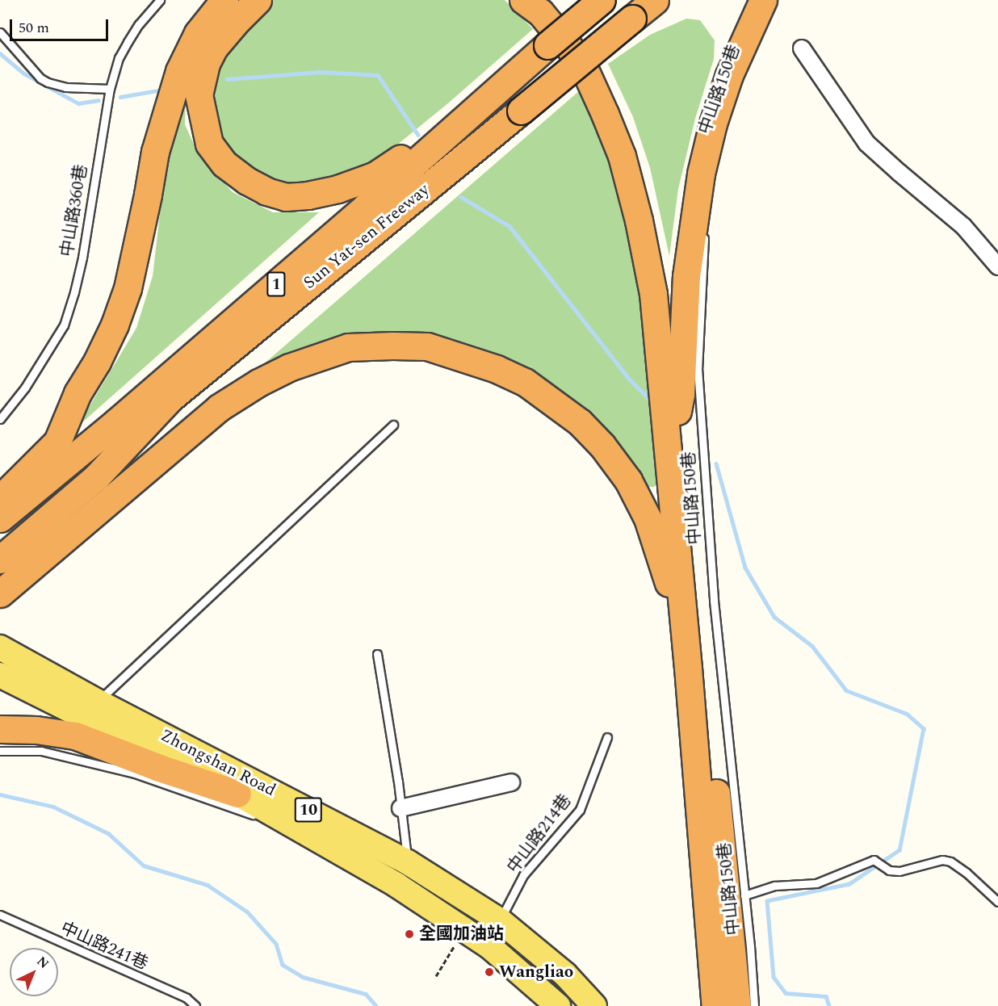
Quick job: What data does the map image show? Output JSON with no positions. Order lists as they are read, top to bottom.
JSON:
{
  "streets": {
    "highway": ["Sun Yat-sen Freeway", "1"],
    "main road": ["Zhongshan Road", "10"],
    "lane": [
      "中山路150巷",
      "中山路360巷",
      "中山路214巷",
      "中山路241巷"
    ]
  },
  "crossings": [
    ["Zhongshan Road", "中山路214巷"]
  ],
  "places": ["全國加油站", "Wangliao"],
  "scale_bar": "50 m",
  "north": "top right"
}
